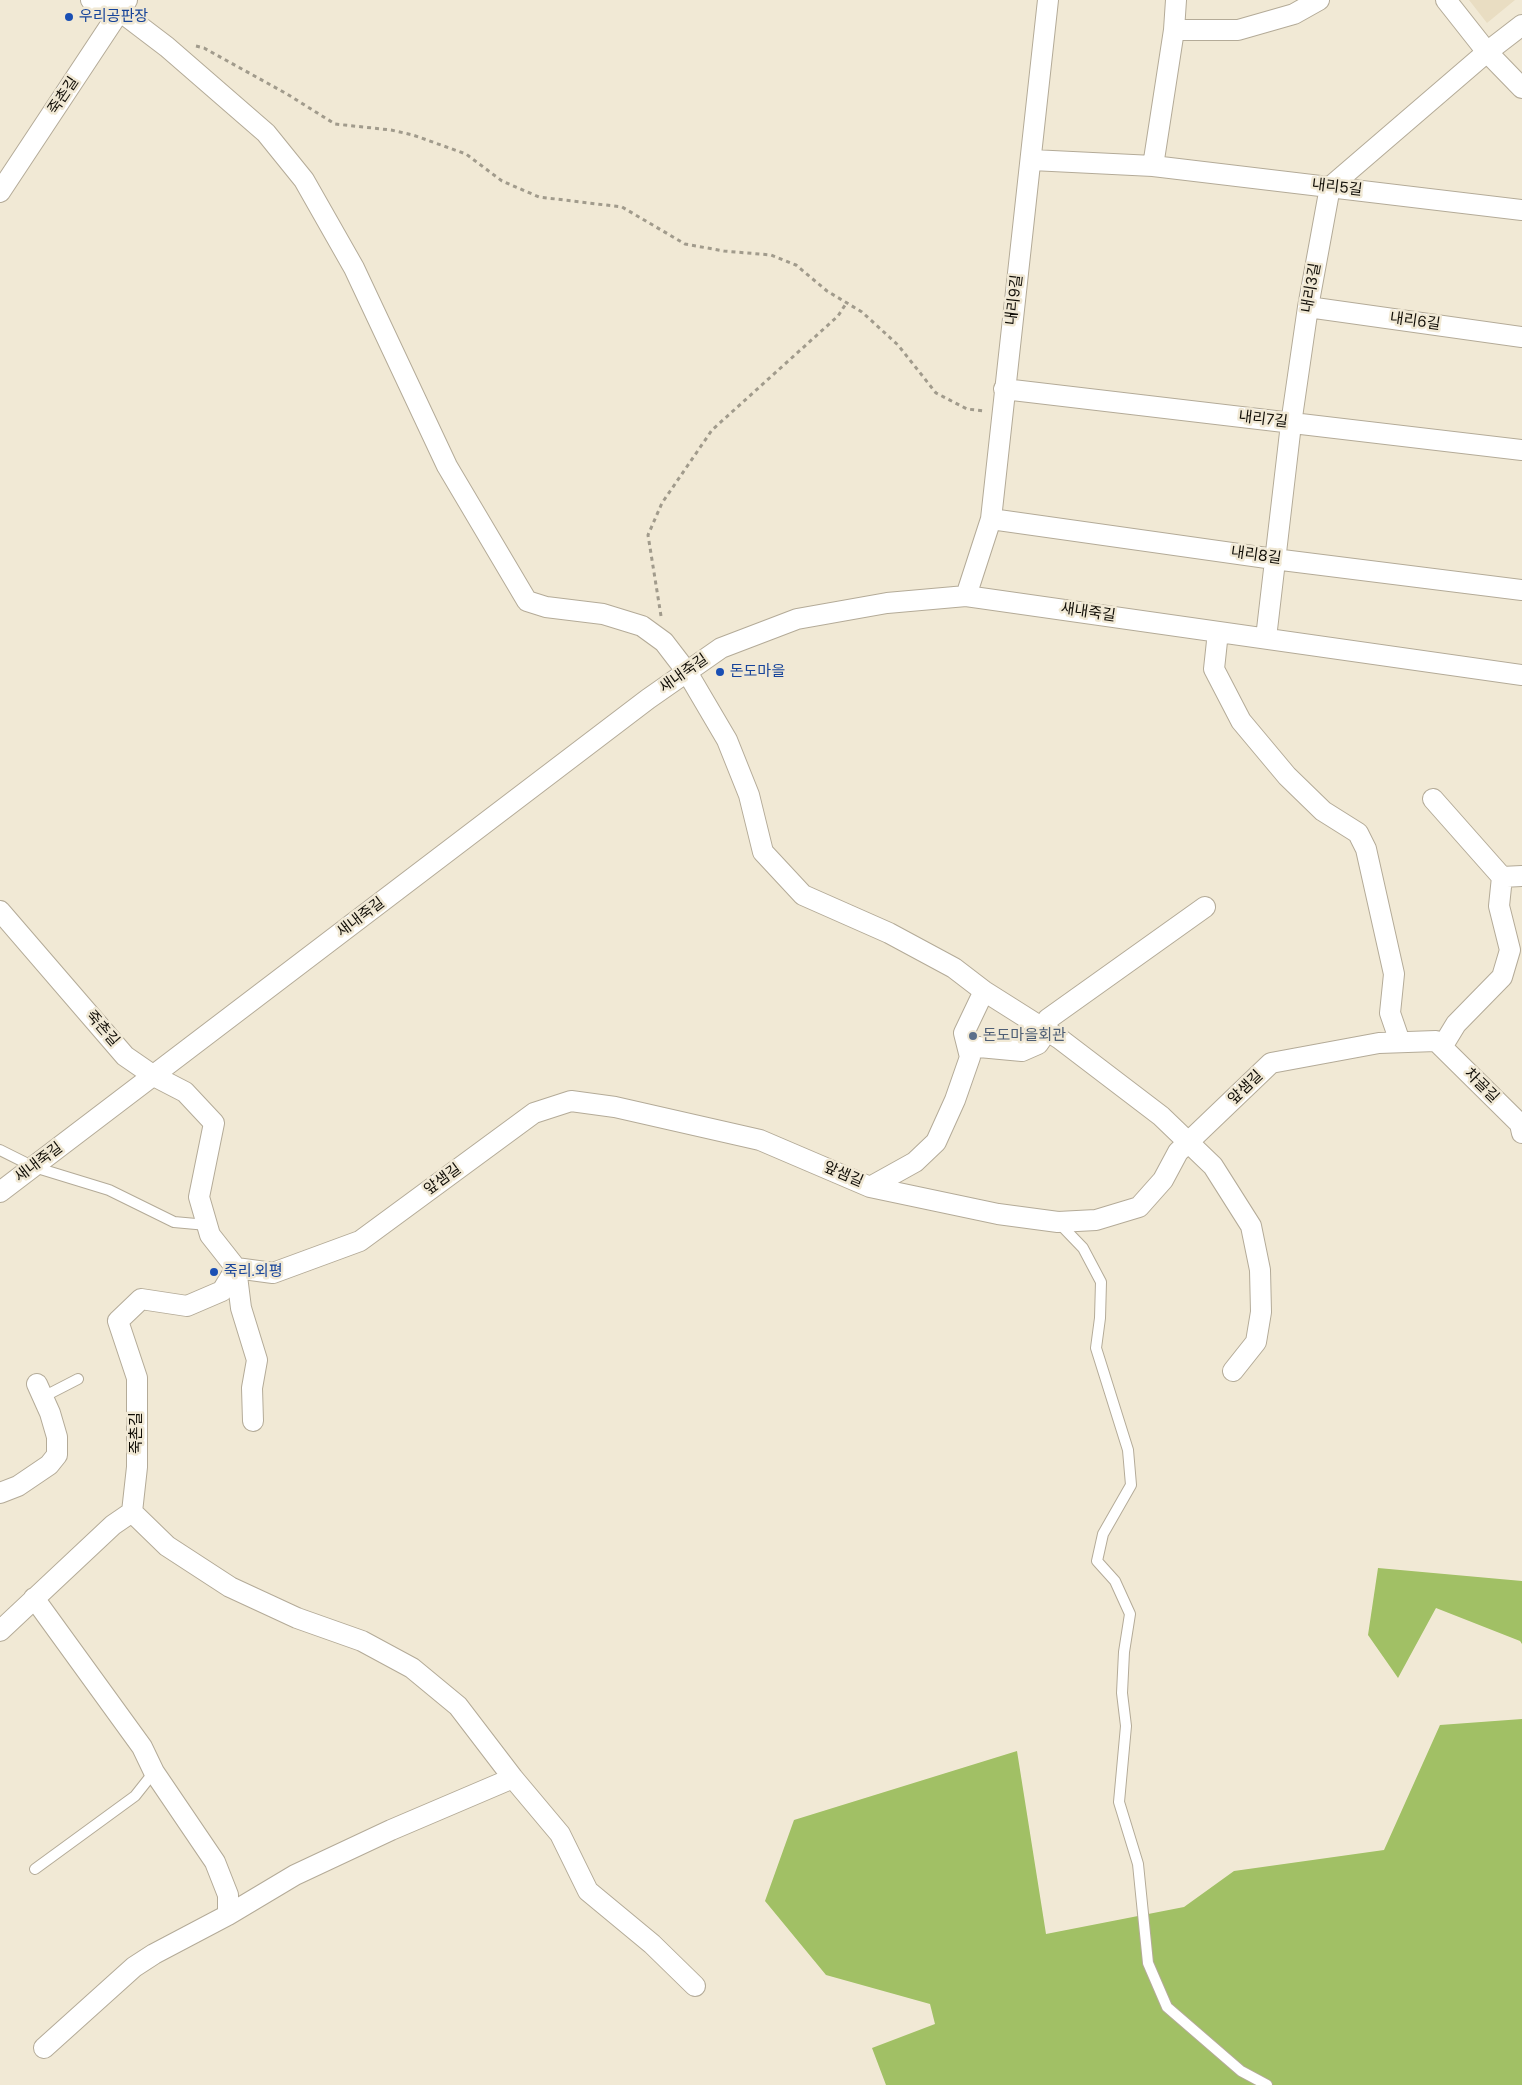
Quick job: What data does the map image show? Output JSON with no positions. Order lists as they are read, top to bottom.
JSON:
{
  "streets": {
    "street": [
      "죽촌길",
      "내리5길",
      "내리3길",
      "내리9길",
      "내리6길",
      "내리7길",
      "내리8길",
      "새내죽길",
      "차골길",
      "앞샘길"
    ]
  },
  "crossings": [
    ["죽촌길", "새내죽길"],
    ["죽촌길", "앞샘길"],
    ["내리5길", "내리3길"],
    ["내리5길", "내리9길"],
    ["내리3길", "내리6길"],
    ["내리3길", "내리7길"],
    ["내리3길", "내리8길"],
    ["내리3길", "새내죽길"],
    ["내리9길", "내리7길"],
    ["내리9길", "내리8길"],
    ["내리9길", "새내죽길"],
    ["차골길", "앞샘길"]
  ],
  "places": [
    "우리공판장",
    "돈도마을",
    "돈도마을회관",
    "죽리.외평"
  ]
}
